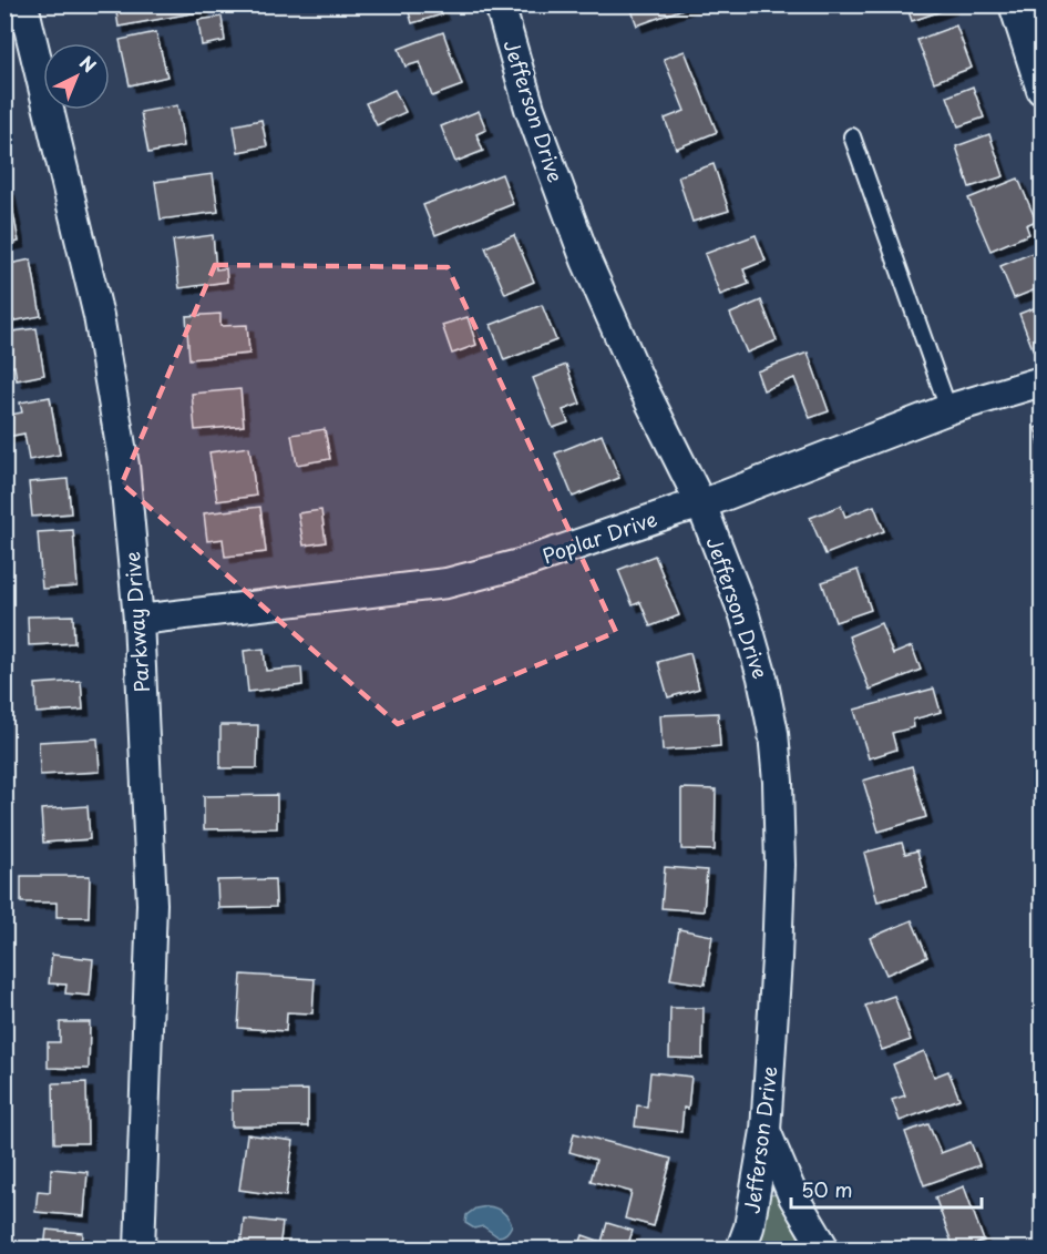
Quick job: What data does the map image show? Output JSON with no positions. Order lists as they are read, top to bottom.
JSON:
{
  "streets": {
    "street": ["Jefferson Drive", "Poplar Drive", "Parkway Drive"]
  },
  "crossings": [
    ["Jefferson Drive", "Poplar Drive"],
    ["Poplar Drive", "Parkway Drive"]
  ],
  "scale_bar": "50 m",
  "north": "top right"
}
